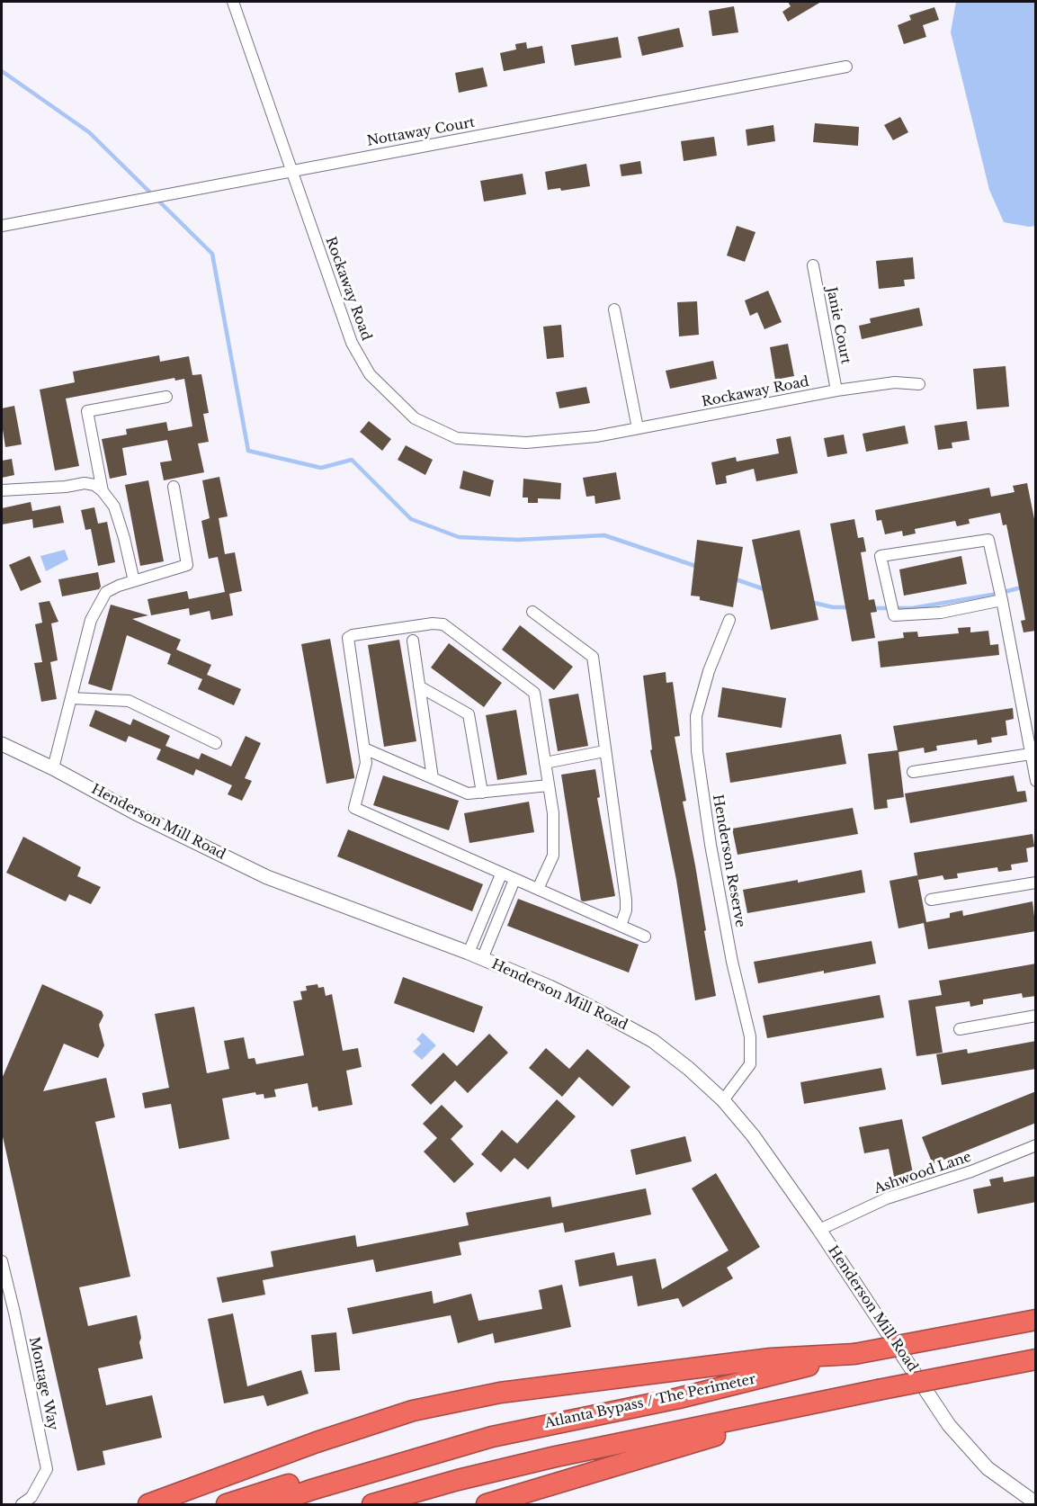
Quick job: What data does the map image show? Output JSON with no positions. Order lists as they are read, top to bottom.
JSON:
{
  "streets": {
    "highway": ["Atlanta Bypass / The Perimeter"],
    "street": [
      "Nottaway Court",
      "Rockaway Road",
      "Janie Court",
      "Henderson Mill Road",
      "Henderson Reserve",
      "Ashwood Lane",
      "Montage Way"
    ]
  },
  "crossings": [
    ["Nottaway Court", "Rockaway Road"],
    ["Rockaway Road", "Janie Court"],
    ["Henderson Mill Road", "Henderson Reserve"],
    ["Henderson Mill Road", "Ashwood Lane"]
  ]
}
